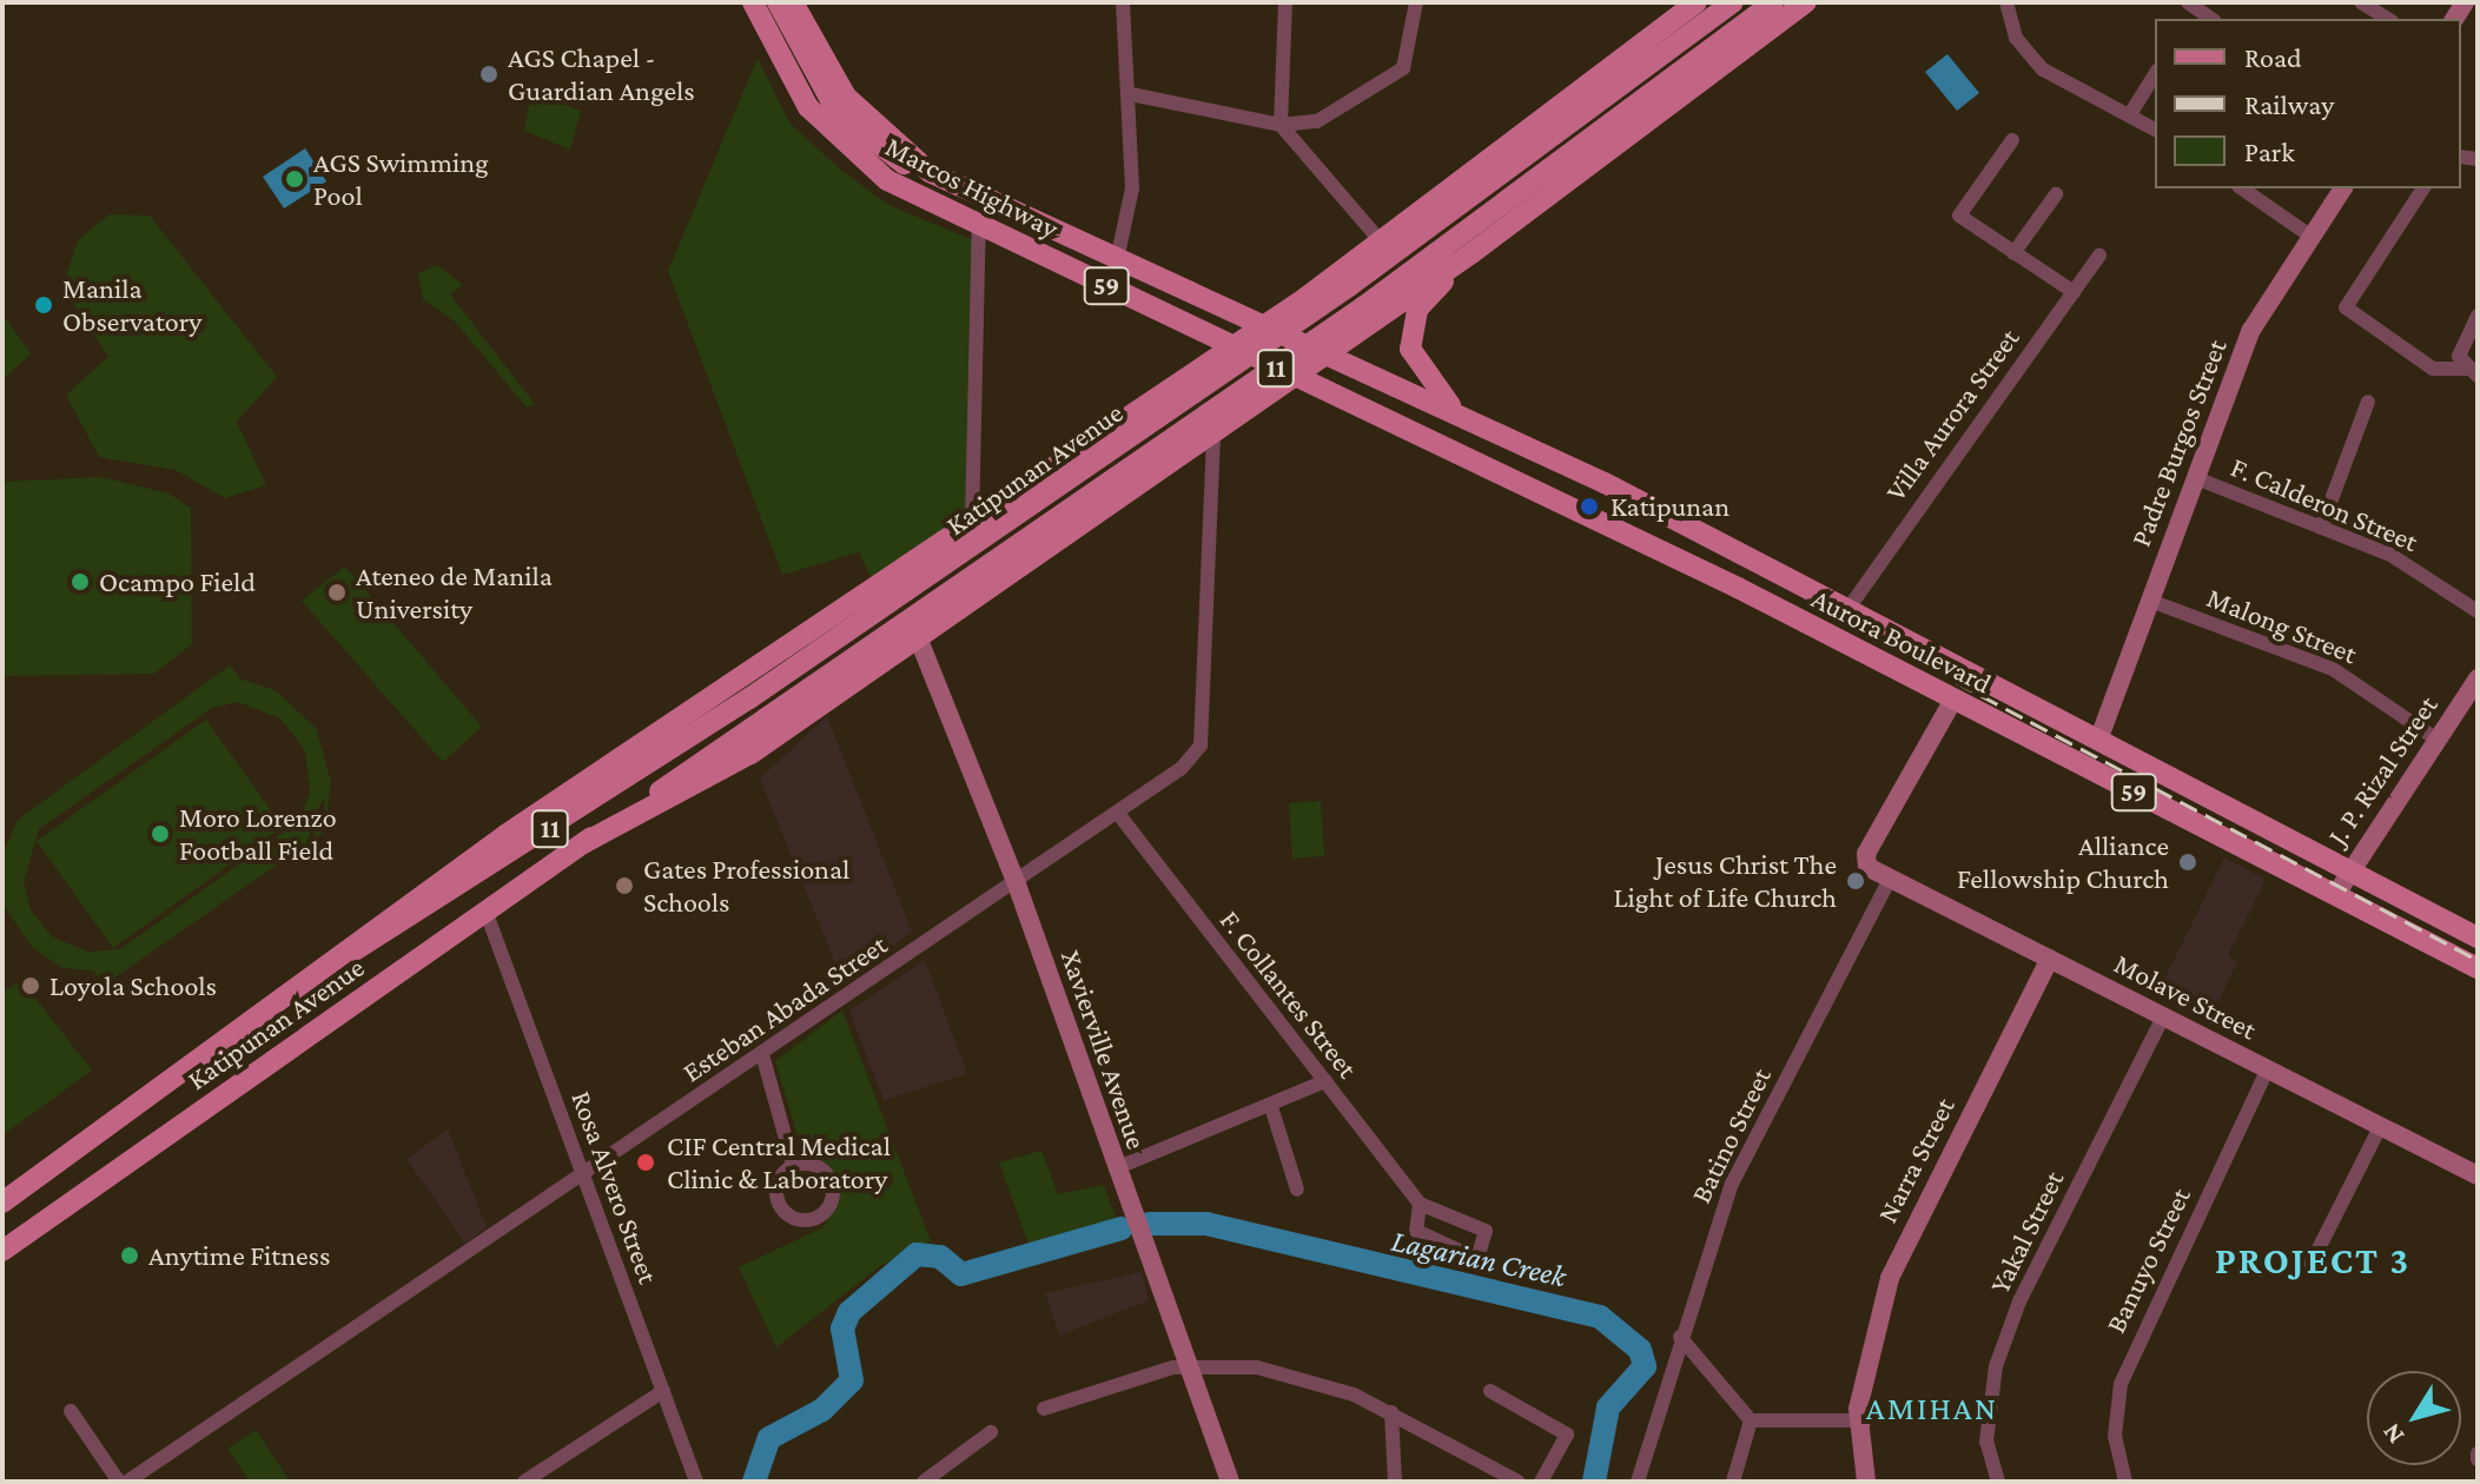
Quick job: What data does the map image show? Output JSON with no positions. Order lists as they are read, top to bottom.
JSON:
{
  "streets": {
    "main road": [
      "Marcos Highway",
      "59",
      "11",
      "Katipunan Avenue",
      "Aurora Boulevard"
    ],
    "street": [
      "Villa Aurora Street",
      "Padre Burgos Street",
      "F. Calderon Street",
      "Malong Street",
      "J. P. Rizal Street",
      "F. Collantes Street",
      "Molave Street",
      "Esteban Abada Street",
      "Xavierville Avenue",
      "Batino Street",
      "Narra Street",
      "Rosa Alvero Street",
      "Yakal Street",
      "Banuyo Street"
    ]
  },
  "crossings": [
    ["Marcos Highway", "59"],
    ["Marcos Highway", "Katipunan Avenue"],
    ["59", "Katipunan Avenue"],
    ["59", "Aurora Boulevard"],
    ["Villa Aurora Street", "Aurora Boulevard"],
    ["Padre Burgos Street", "F. Calderon Street"],
    ["Padre Burgos Street", "Malong Street"],
    ["Padre Burgos Street", "Aurora Boulevard"],
    ["Katipunan Avenue", "Aurora Boulevard"],
    ["Katipunan Avenue", "Esteban Abada Street"],
    ["Katipunan Avenue", "Xavierville Avenue"],
    ["Katipunan Avenue", "Rosa Alvero Street"],
    ["Malong Street", "J. P. Rizal Street"],
    ["Aurora Boulevard", "J. P. Rizal Street"],
    ["Aurora Boulevard", "Molave Street"],
    ["F. Collantes Street", "Esteban Abada Street"],
    ["Molave Street", "Batino Street"],
    ["Molave Street", "Narra Street"],
    ["Molave Street", "Yakal Street"],
    ["Molave Street", "Banuyo Street"],
    ["Esteban Abada Street", "Xavierville Avenue"],
    ["Esteban Abada Street", "Rosa Alvero Street"]
  ],
  "districts": ["PROJECT 3", "AMIHAN"],
  "water": ["Lagarian Creek"],
  "places": [
    "AGS Chapel - Guardian Angels",
    "AGS Swimming Pool",
    "Manila Observatory",
    "Katipunan",
    "Ocampo Field",
    "Ateneo de Manila University",
    "Moro Lorenzo Football Field",
    "Alliance Fellowship Church",
    "Jesus Christ The Light of Life Church",
    "Gates Professional Schools",
    "Loyola Schools",
    "CIF Central Medical Clinic & Laboratory",
    "Anytime Fitness"
  ],
  "legend": ["Road", "Railway", "Park"],
  "north": "bottom left"
}
